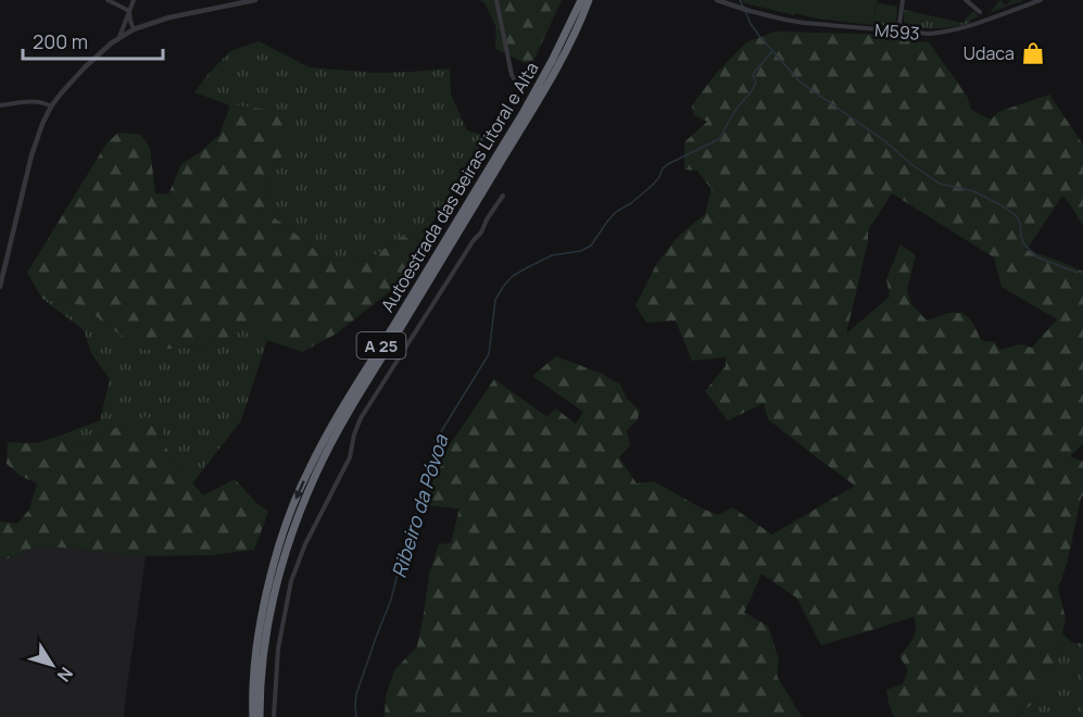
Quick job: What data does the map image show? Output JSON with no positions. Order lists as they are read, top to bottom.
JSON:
{
  "streets": {
    "highway": ["Autoestrada das Beiras Litoral e Alta", "A 25"],
    "street": ["M593"]
  },
  "water": ["Ribeiro da Póvoa"],
  "places": {
    "shop": ["Udaca"]
  },
  "scale_bar": "200 m",
  "north": "bottom right"
}
